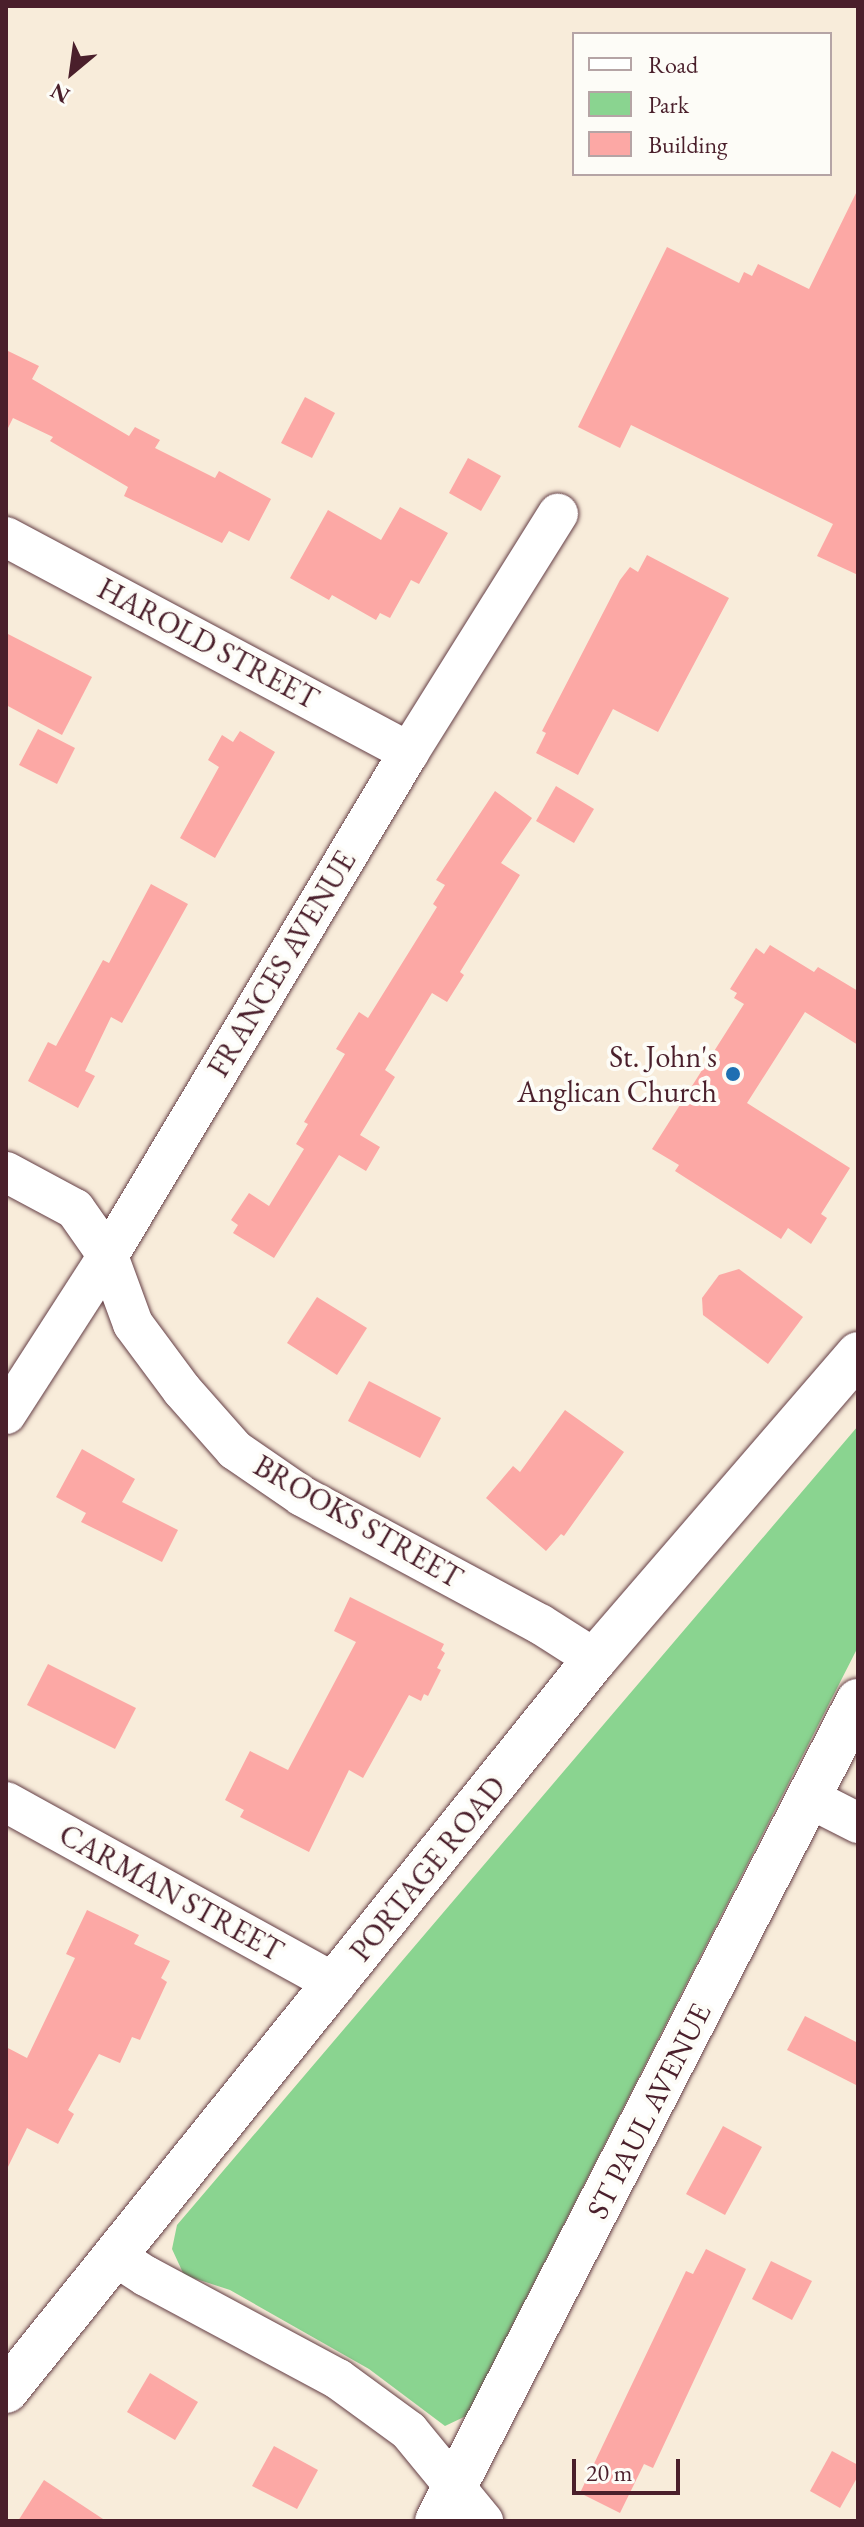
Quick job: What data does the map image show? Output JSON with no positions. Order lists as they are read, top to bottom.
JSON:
{
  "streets": {
    "street": [
      "HAROLD STREET",
      "FRANCES AVENUE",
      "BROOKS STREET",
      "PORTAGE ROAD",
      "CARMAN STREET",
      "ST PAUL AVENUE"
    ]
  },
  "crossings": [
    ["HAROLD STREET", "FRANCES AVENUE"],
    ["FRANCES AVENUE", "BROOKS STREET"],
    ["BROOKS STREET", "PORTAGE ROAD"],
    ["PORTAGE ROAD", "CARMAN STREET"]
  ],
  "places": ["St. John's Anglican Church"],
  "legend": ["Road", "Park", "Building"],
  "scale_bar": "20 m",
  "north": "bottom left"
}
